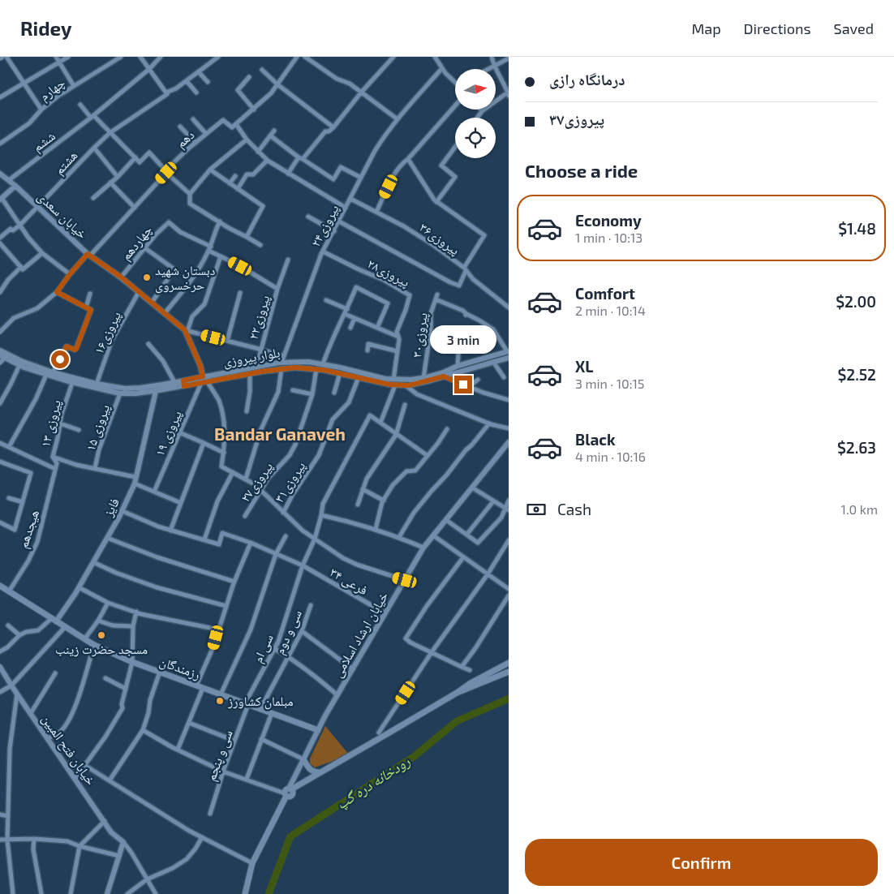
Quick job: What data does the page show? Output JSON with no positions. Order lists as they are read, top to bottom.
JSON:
{
  "streets": {
    "main road": ["رزمندگان"],
    "street": [
      "چهارم",
      "دهم",
      "ششم",
      "هشتم",
      "خیابان سعدی",
      "پیروزی۲۴",
      "پیروزی۳۶",
      "چهاردهم",
      "پیروزی۲۸",
      "پیروزی۲۲",
      "پیروزی۱۶",
      "پیروزی۳۰",
      "بلوار پیروزی",
      "پیروزی ۱۳",
      "پیروزی ۱۵",
      "پیروزی ۱۹",
      "پیروزی۲۷",
      "پیروزی۳۱",
      "فایز",
      "هیجدهم",
      "فرعی ۳۴",
      "سی و دوم",
      "خیابان ارشاد اسلامی",
      "سی ام",
      "خیابان فتح المبین",
      "سی و پنجم"
    ]
  },
  "crossings": [
    ["دهم", "خیابان سعدی"],
    ["ششم", "خیابان سعدی"],
    ["هشتم", "خیابان سعدی"],
    ["خیابان سعدی", "چهاردهم"],
    ["خیابان سعدی", "پیروزی۱۶"],
    ["خیابان سعدی", "بلوار پیروزی"],
    ["پیروزی۲۴", "پیروزی۳۶"],
    ["پیروزی۲۴", "پیروزی۲۸"],
    ["پیروزی۲۴", "بلوار پیروزی"],
    ["چهاردهم", "پیروزی۲۲"],
    ["پیروزی۲۸", "بلوار پیروزی"],
    ["پیروزی۲۸", "سی ام"],
    ["پیروزی۲۲", "بلوار پیروزی"],
    ["پیروزی۱۶", "بلوار پیروزی"],
    ["پیروزی۳۰", "بلوار پیروزی"],
    ["بلوار پیروزی", "پیروزی ۱۳"],
    ["بلوار پیروزی", "پیروزی ۱۵"],
    ["بلوار پیروزی", "پیروزی ۱۹"],
    ["بلوار پیروزی", "پیروزی۲۷"],
    ["بلوار پیروزی", "پیروزی۳۱"],
    ["بلوار پیروزی", "فایز"],
    ["پیروزی ۱۳", "هیجدهم"],
    ["فایز", "رزمندگان"],
    ["هیجدهم", "رزمندگان"],
    ["فرعی ۳۴", "خیابان ارشاد اسلامی"],
    ["فرعی ۳۴", "سی ام"],
    ["سی و دوم", "رزمندگان"],
    ["خیابان ارشاد اسلامی", "رزمندگان"],
    ["سی ام", "رزمندگان"],
    ["سی ام", "سی و پنجم"],
    ["رزمندگان", "سی و پنجم"]
  ],
  "districts": ["Bandar Ganaveh"],
  "water": ["رودخانه دره گپ"],
  "places": ["دبستان شهید حرخسروی", "مسجد حضرت زینب", "مبلمان کشاورز"],
  "north": "right",
  "page": {
    "header": "Ridey",
    "nav": ["Map", "Directions", "Saved"],
    "banner": ["درمانگاه رازی", "پیروزی۳۷"],
    "heading": "Choose a ride",
    "list": [
      {
        "name": "Economy",
        "note": "1 min · 10:13",
        "value": "$1.48"
      },
      {
        "name": "Comfort",
        "note": "2 min · 10:14",
        "value": "$2.00"
      },
      {
        "name": "XL",
        "note": "3 min · 10:15",
        "value": "$2.52"
      },
      {
        "name": "Black",
        "note": "4 min · 10:16",
        "value": "$2.63"
      }
    ],
    "bubble": "3 min",
    "pay": ["Cash", "1.0 km"],
    "buttons": "Confirm"
  }
}
